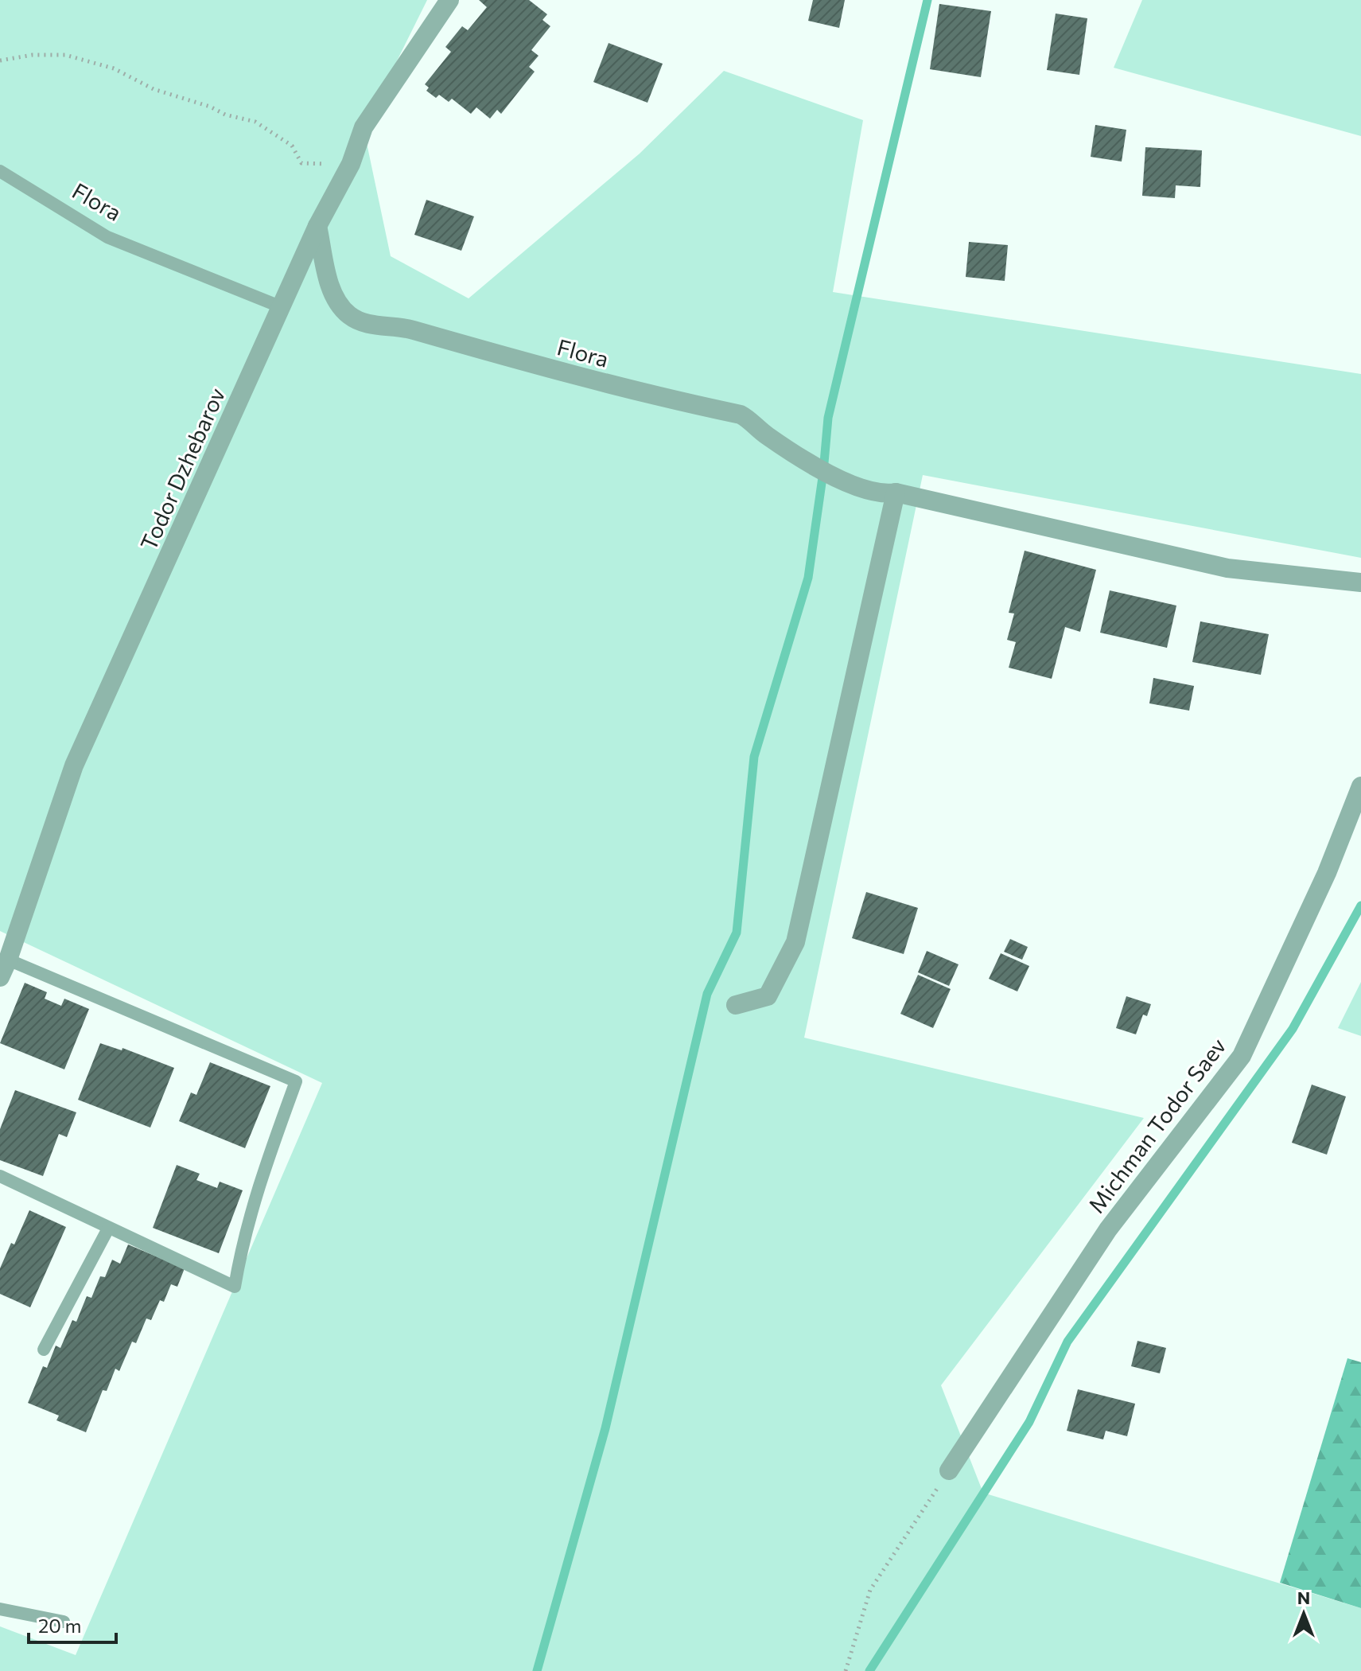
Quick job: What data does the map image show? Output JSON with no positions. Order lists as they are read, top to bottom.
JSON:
{
  "streets": {
    "street": ["Flora", "Todor Dzhebarov", "Michman Todor Saev"]
  },
  "crossings": [
    ["Flora", "Todor Dzhebarov"]
  ],
  "scale_bar": "20 m",
  "north": "top"
}
